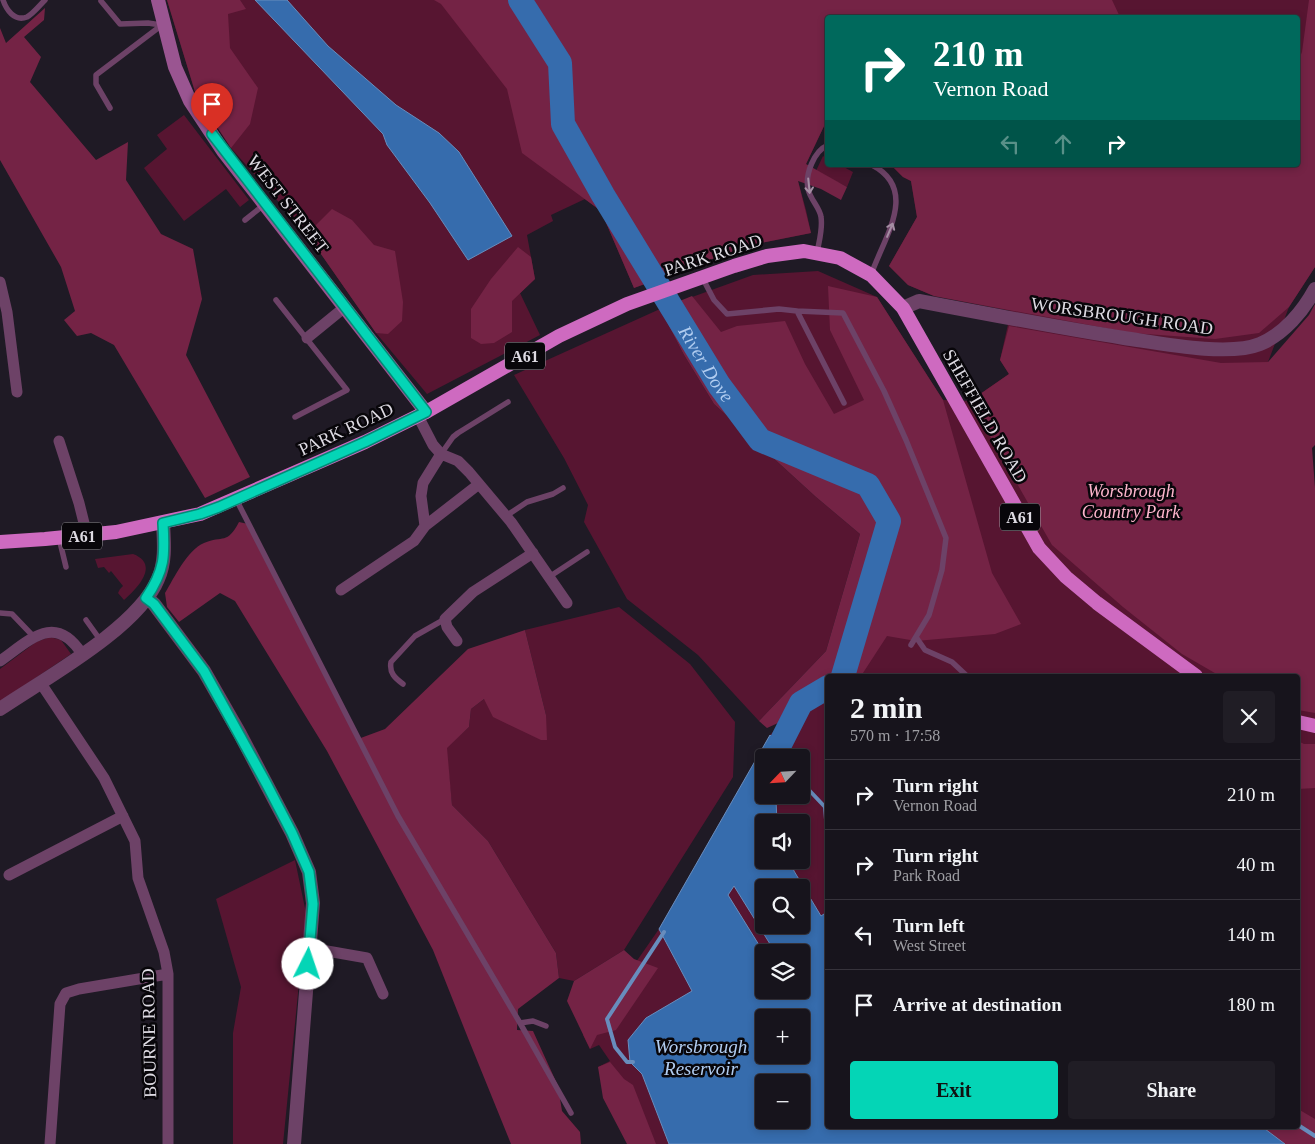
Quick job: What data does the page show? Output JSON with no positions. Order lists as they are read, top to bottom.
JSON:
{
  "streets": {
    "highway": ["PARK ROAD", "A61", "SHEFFIELD ROAD"],
    "main road": ["WEST STREET"],
    "street": ["WORSBROUGH ROAD", "BOURNE ROAD"]
  },
  "crossings": [
    ["WEST STREET", "PARK ROAD"],
    ["PARK ROAD", "WORSBROUGH ROAD"],
    ["PARK ROAD", "SHEFFIELD ROAD"],
    ["WORSBROUGH ROAD", "SHEFFIELD ROAD"]
  ],
  "water": ["River Dove", "Worsbrough Reservoir"],
  "parks": ["Worsbrough Country Park"],
  "north": "bottom left",
  "page": {
    "turn": ["210 m", "Vernon Road"],
    "heading": ["2 min", "570 m · 17:58"],
    "map_buttons": ["+", "−"],
    "list": [
      {
        "name": "Turn right",
        "note": "Vernon Road",
        "value": "210 m"
      },
      {
        "name": "Turn right",
        "note": "Park Road",
        "value": "40 m"
      },
      {
        "name": "Turn left",
        "note": "West Street",
        "value": "140 m"
      },
      {
        "name": "Arrive at destination",
        "value": "180 m"
      }
    ],
    "buttons": ["Exit", "Share"]
  }
}
